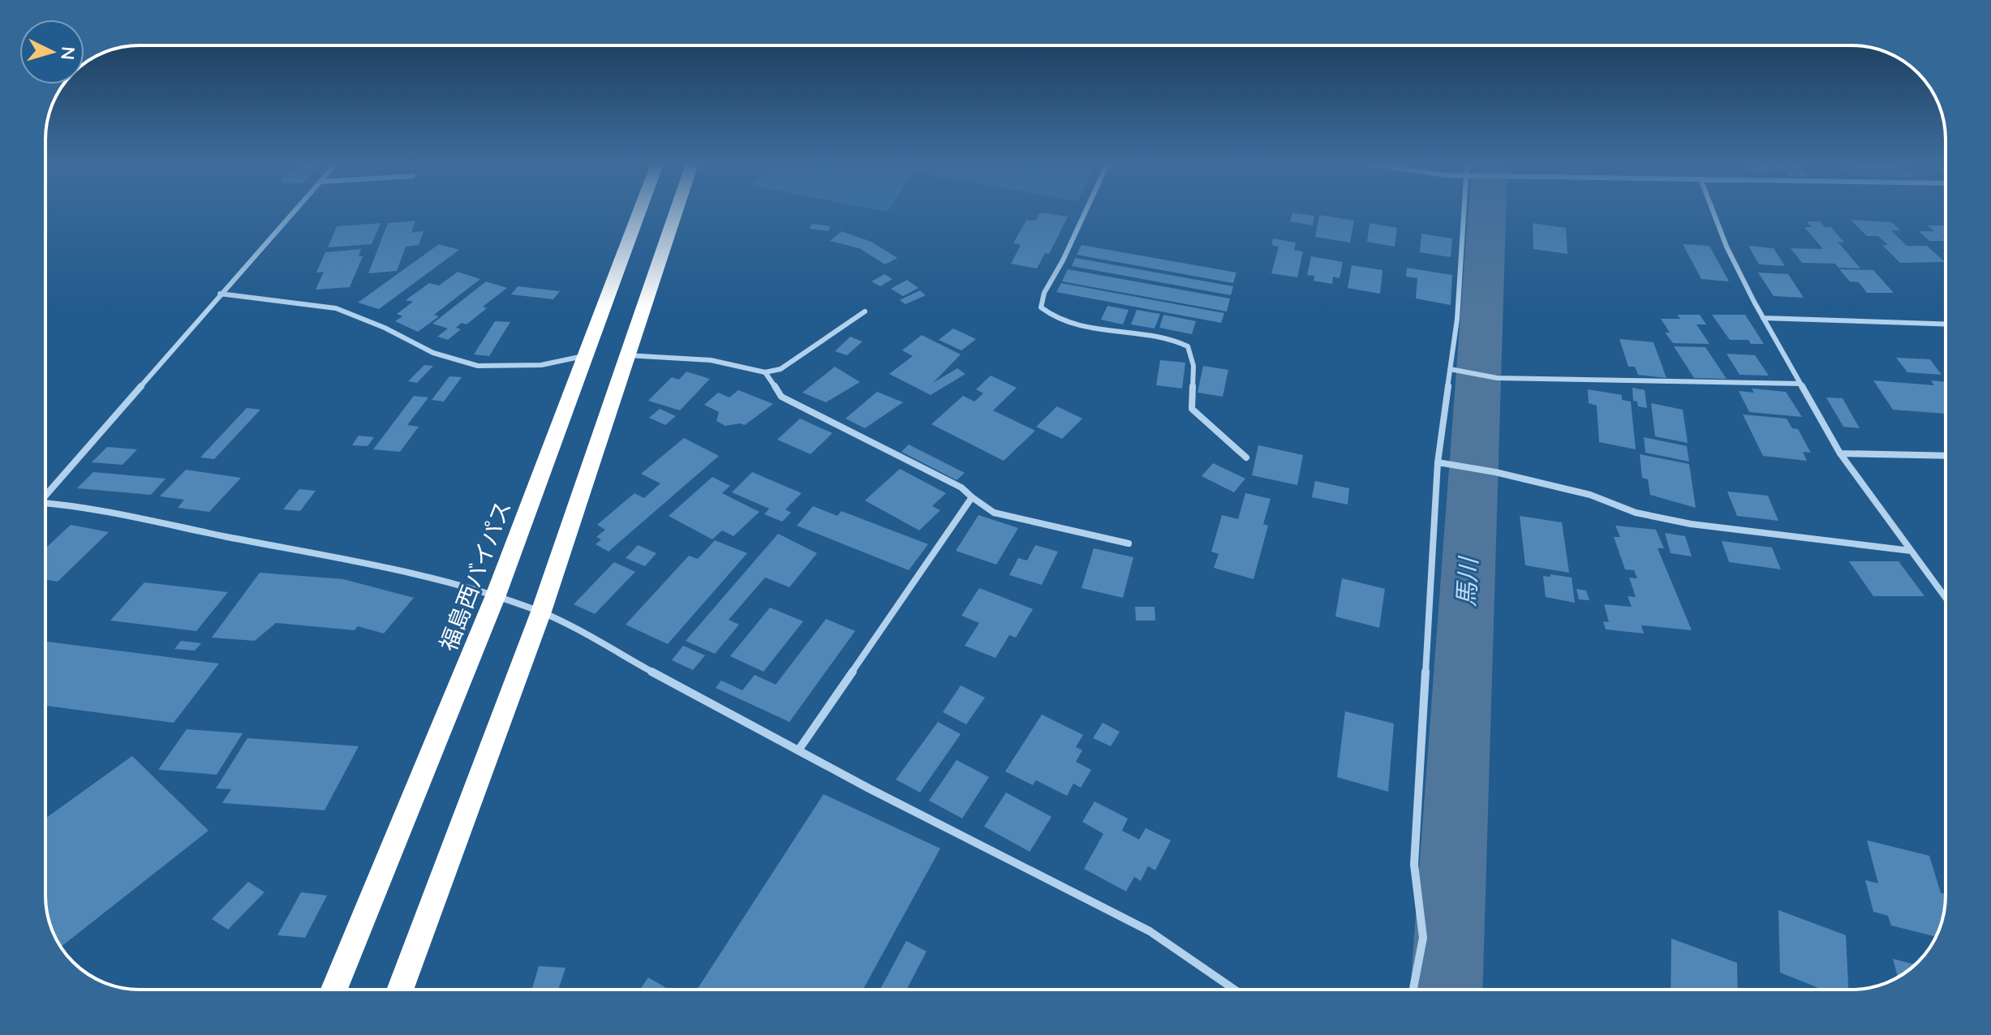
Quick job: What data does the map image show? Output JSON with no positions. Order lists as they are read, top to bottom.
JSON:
{
  "streets": {
    "highway": ["福島西バイパス"]
  },
  "water": ["馬川"],
  "north": "right"
}
